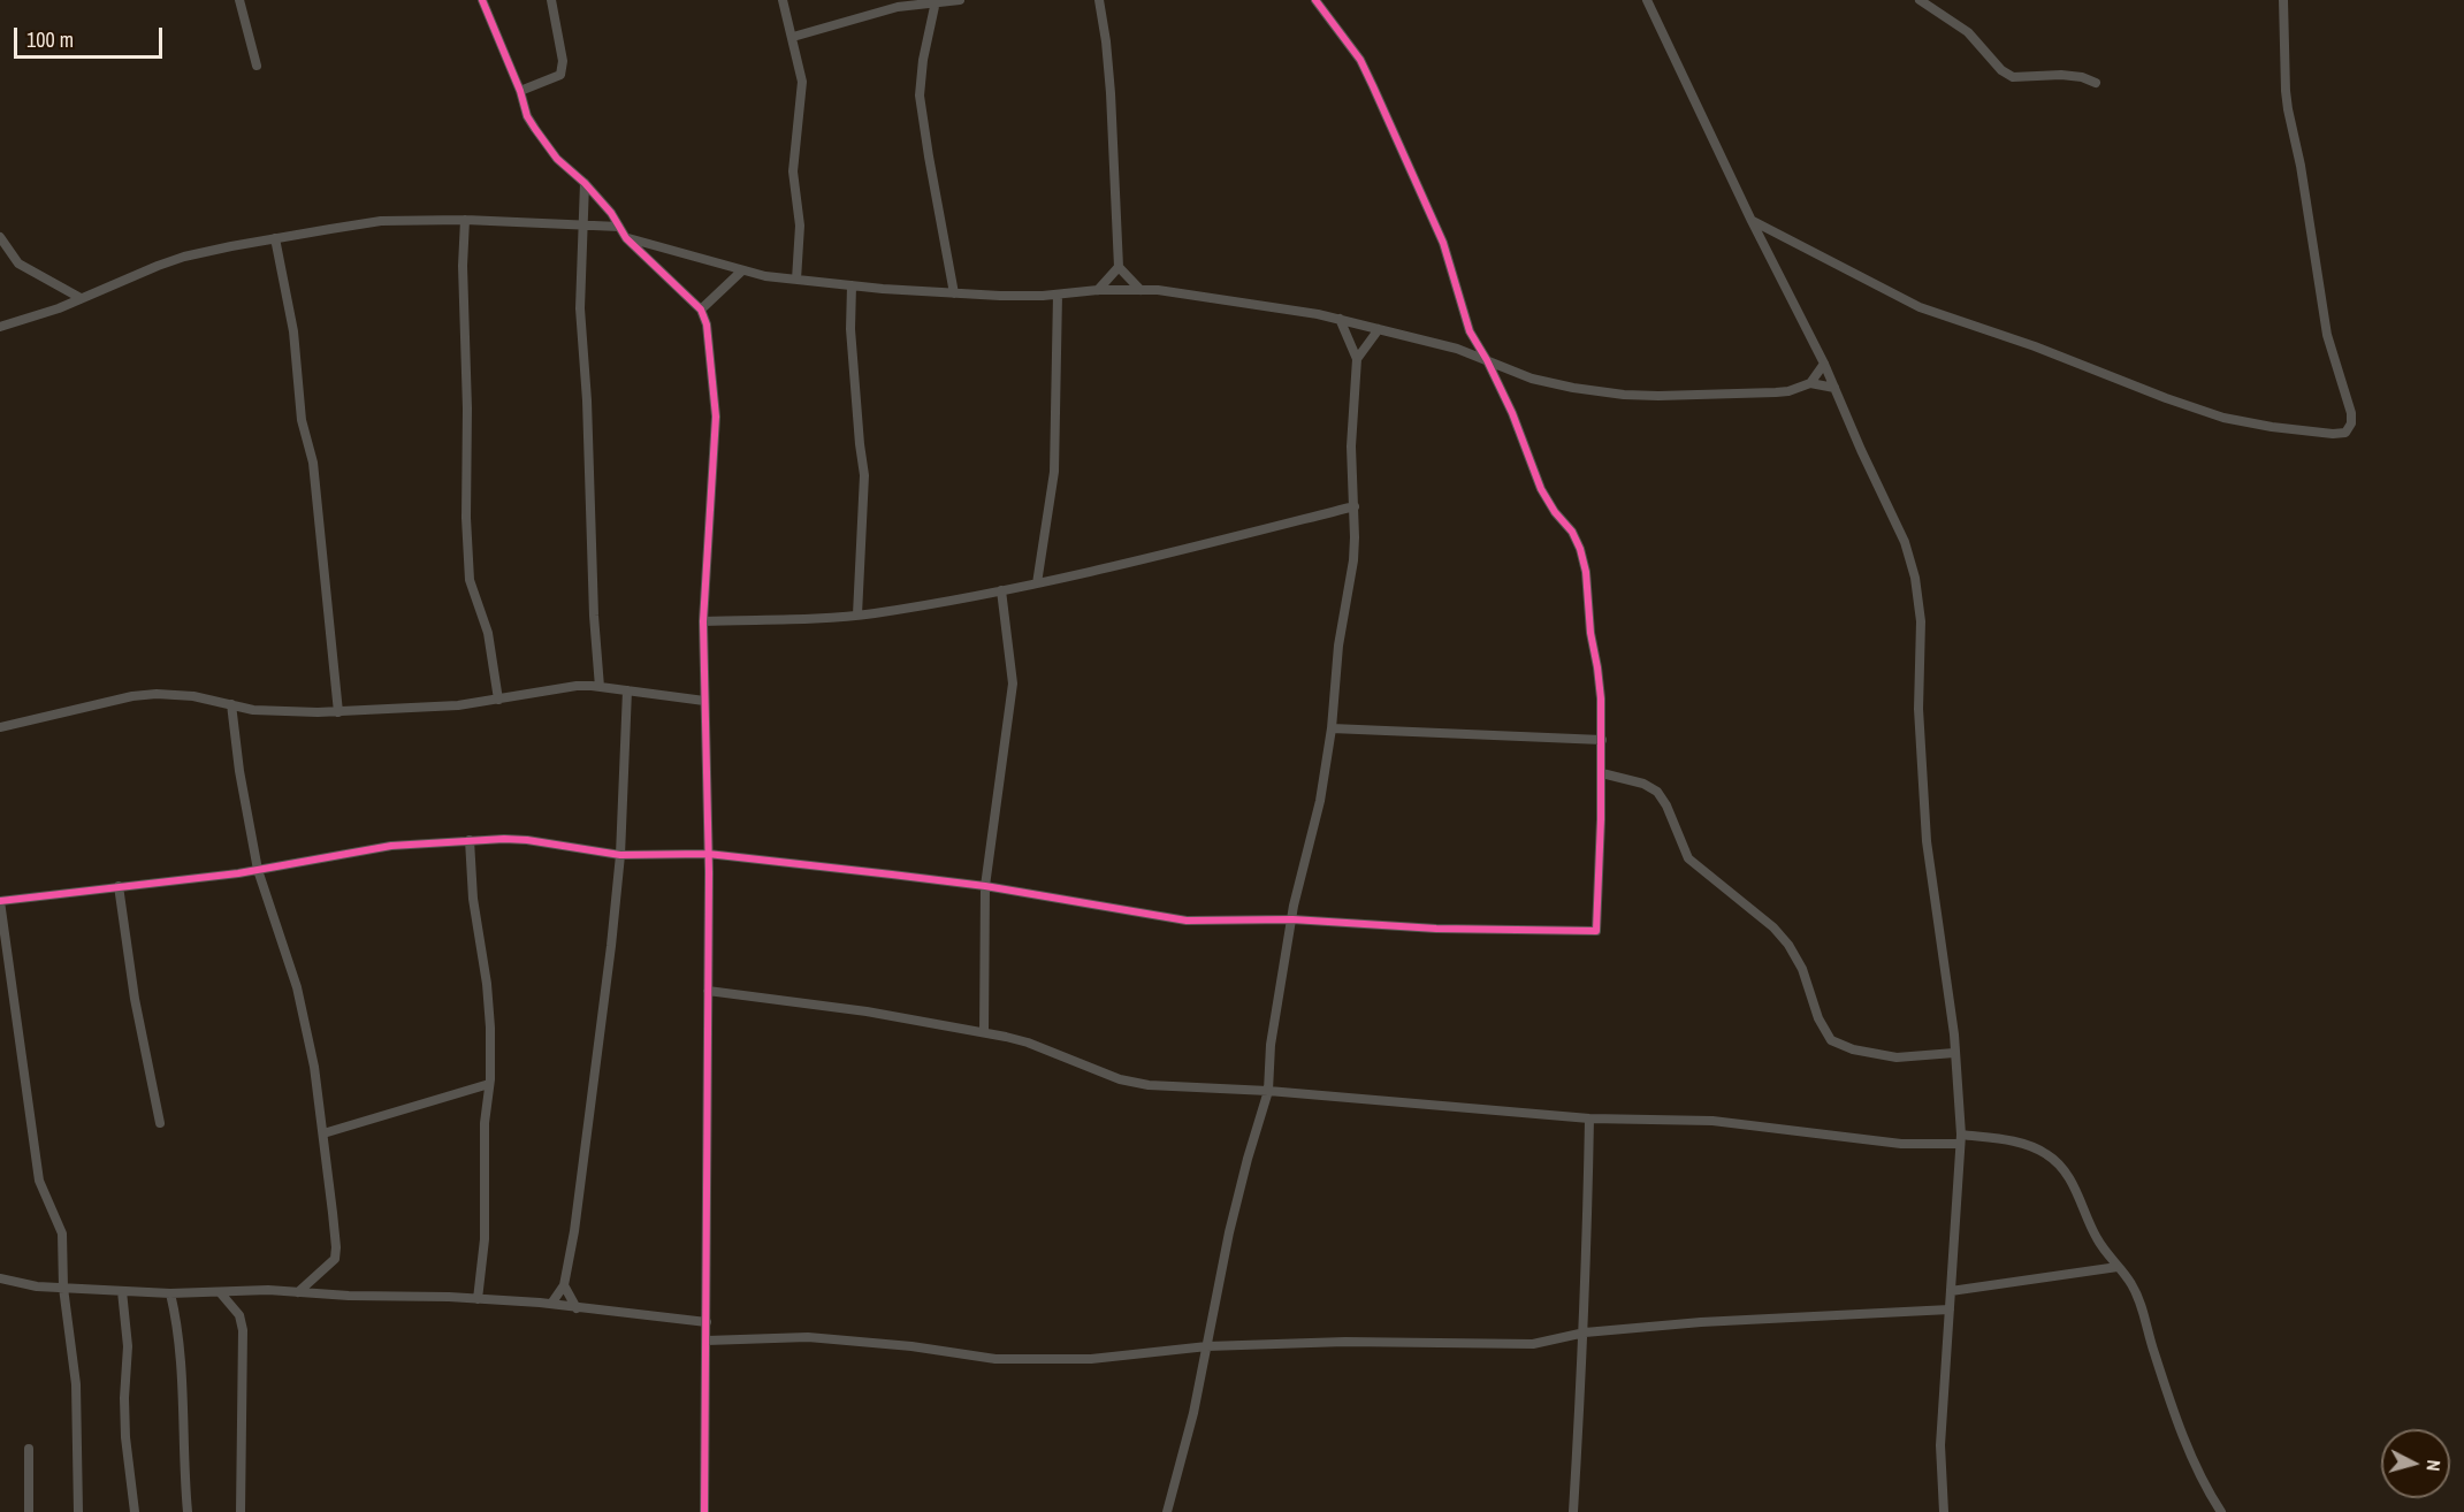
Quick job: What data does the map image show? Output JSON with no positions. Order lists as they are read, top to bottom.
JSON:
{
  "scale_bar": "100 m",
  "north": "right"
}
